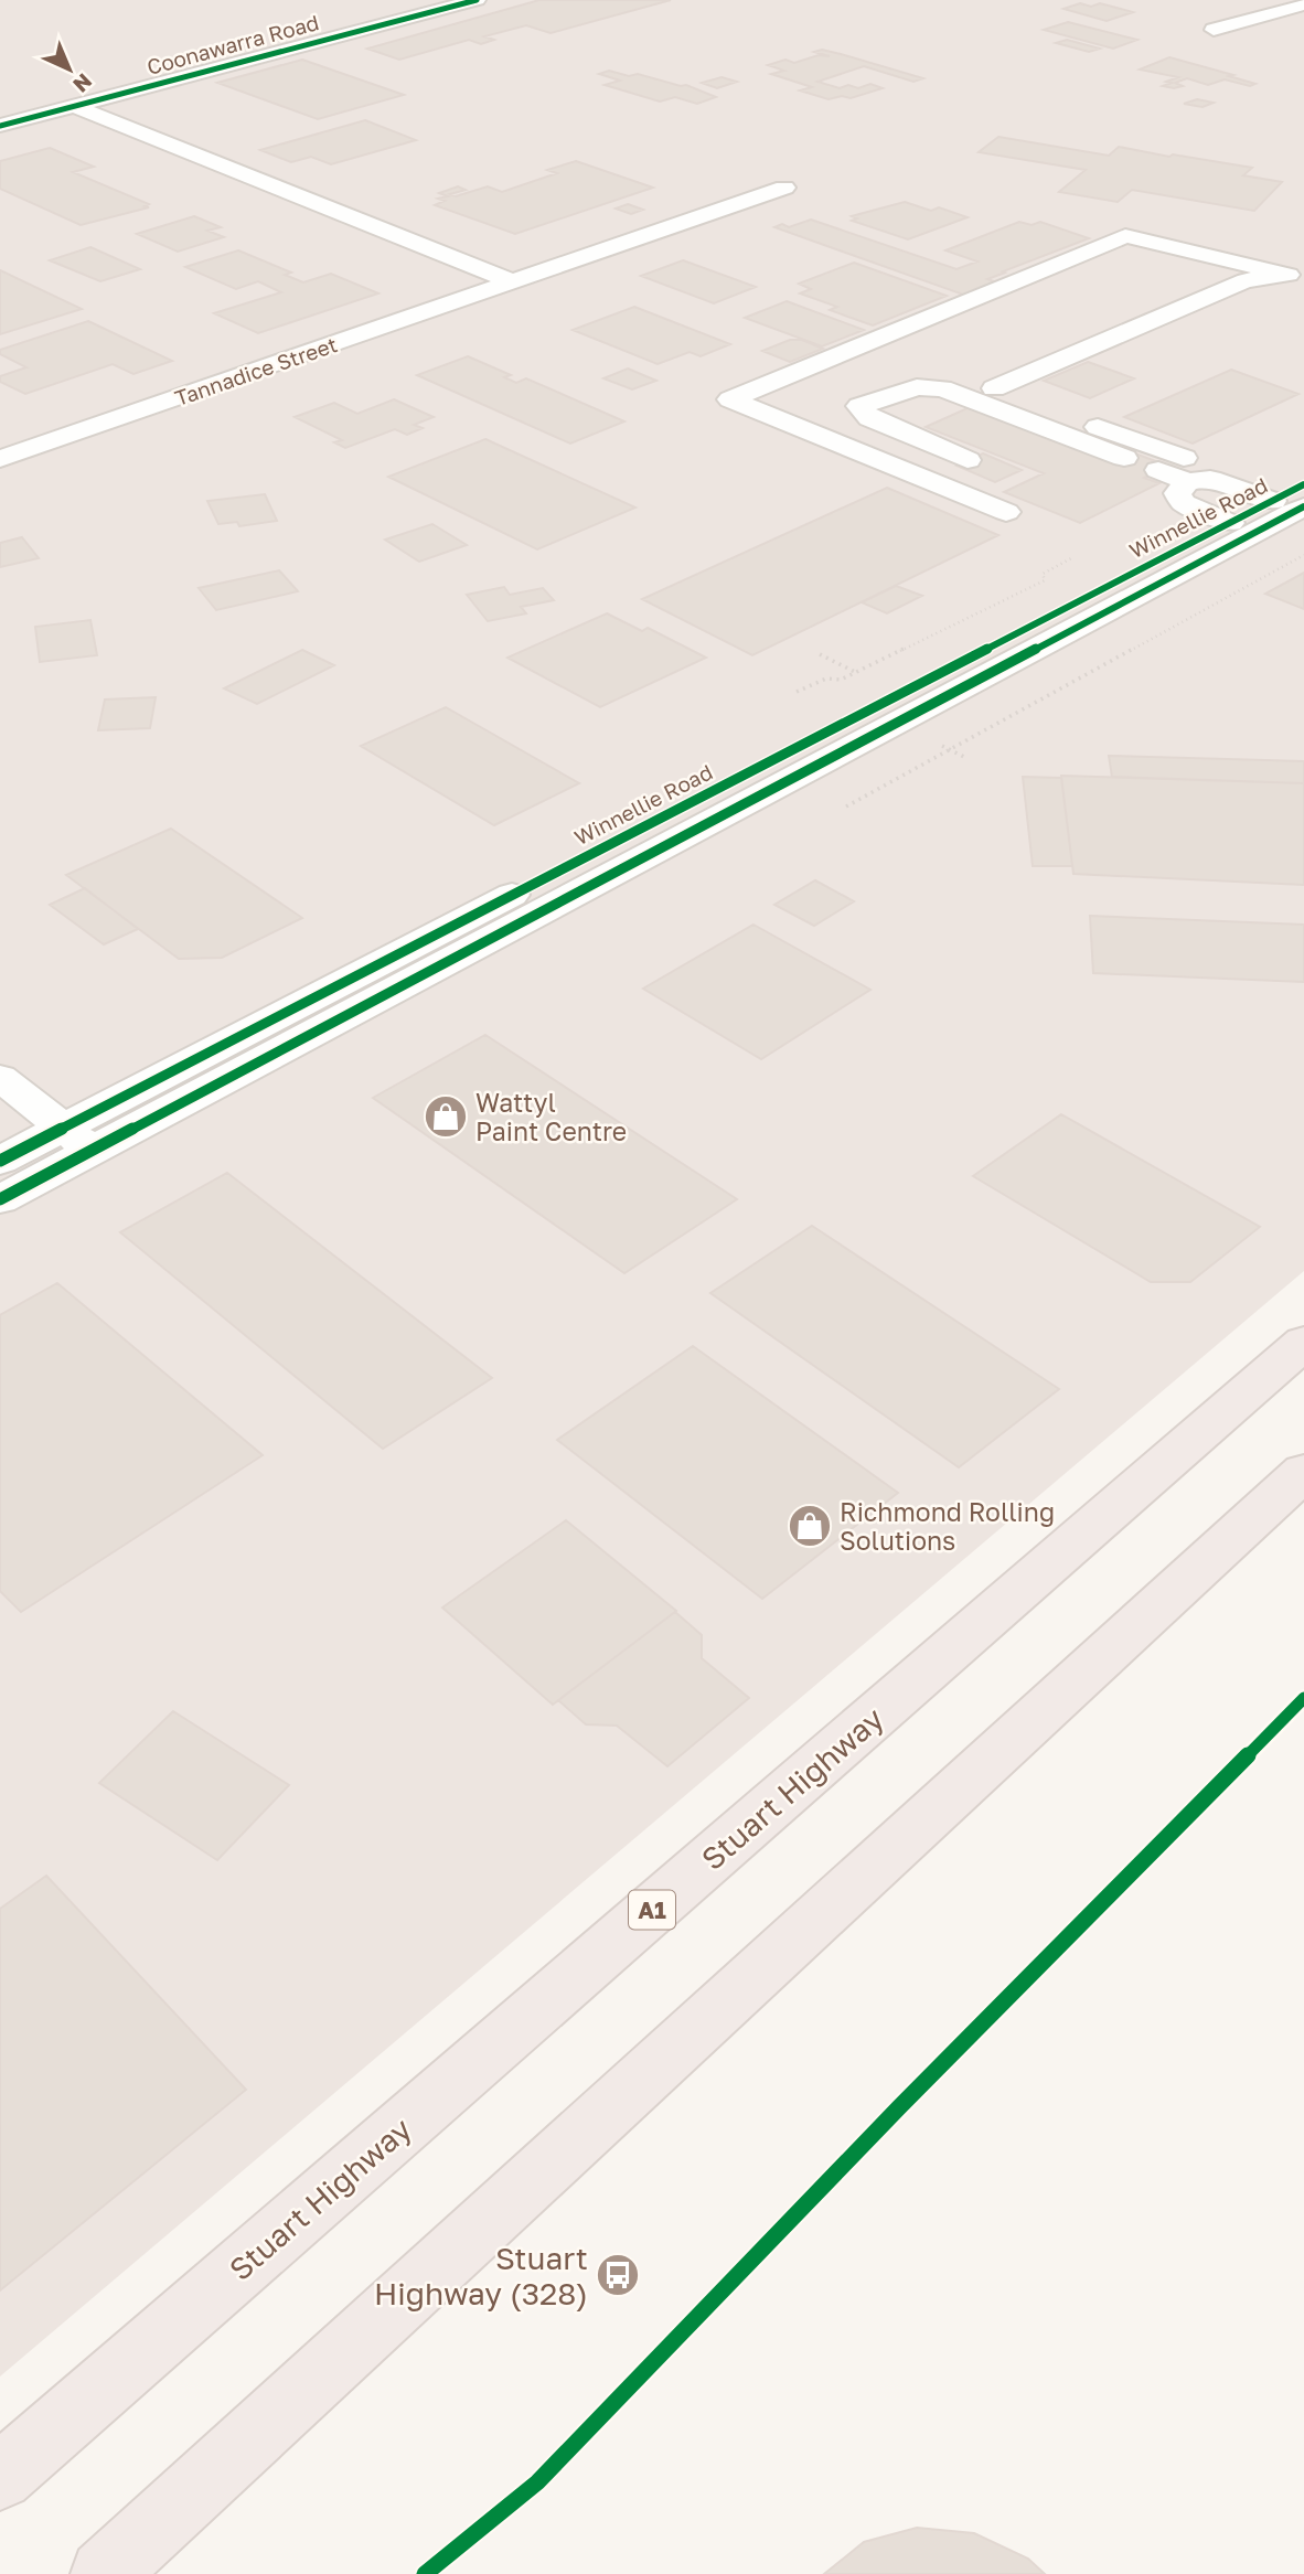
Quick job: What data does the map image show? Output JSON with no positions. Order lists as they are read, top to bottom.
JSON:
{
  "streets": {
    "highway": ["Stuart Highway", "A1"],
    "street": ["Coonawarra Road", "Tannadice Street", "Winnellie Road"]
  },
  "places": {
    "shop": ["Wattyl Paint Centre", "Richmond Rolling Solutions"],
    "bus stop": ["Stuart Highway (328)"]
  },
  "north": "bottom right"
}
